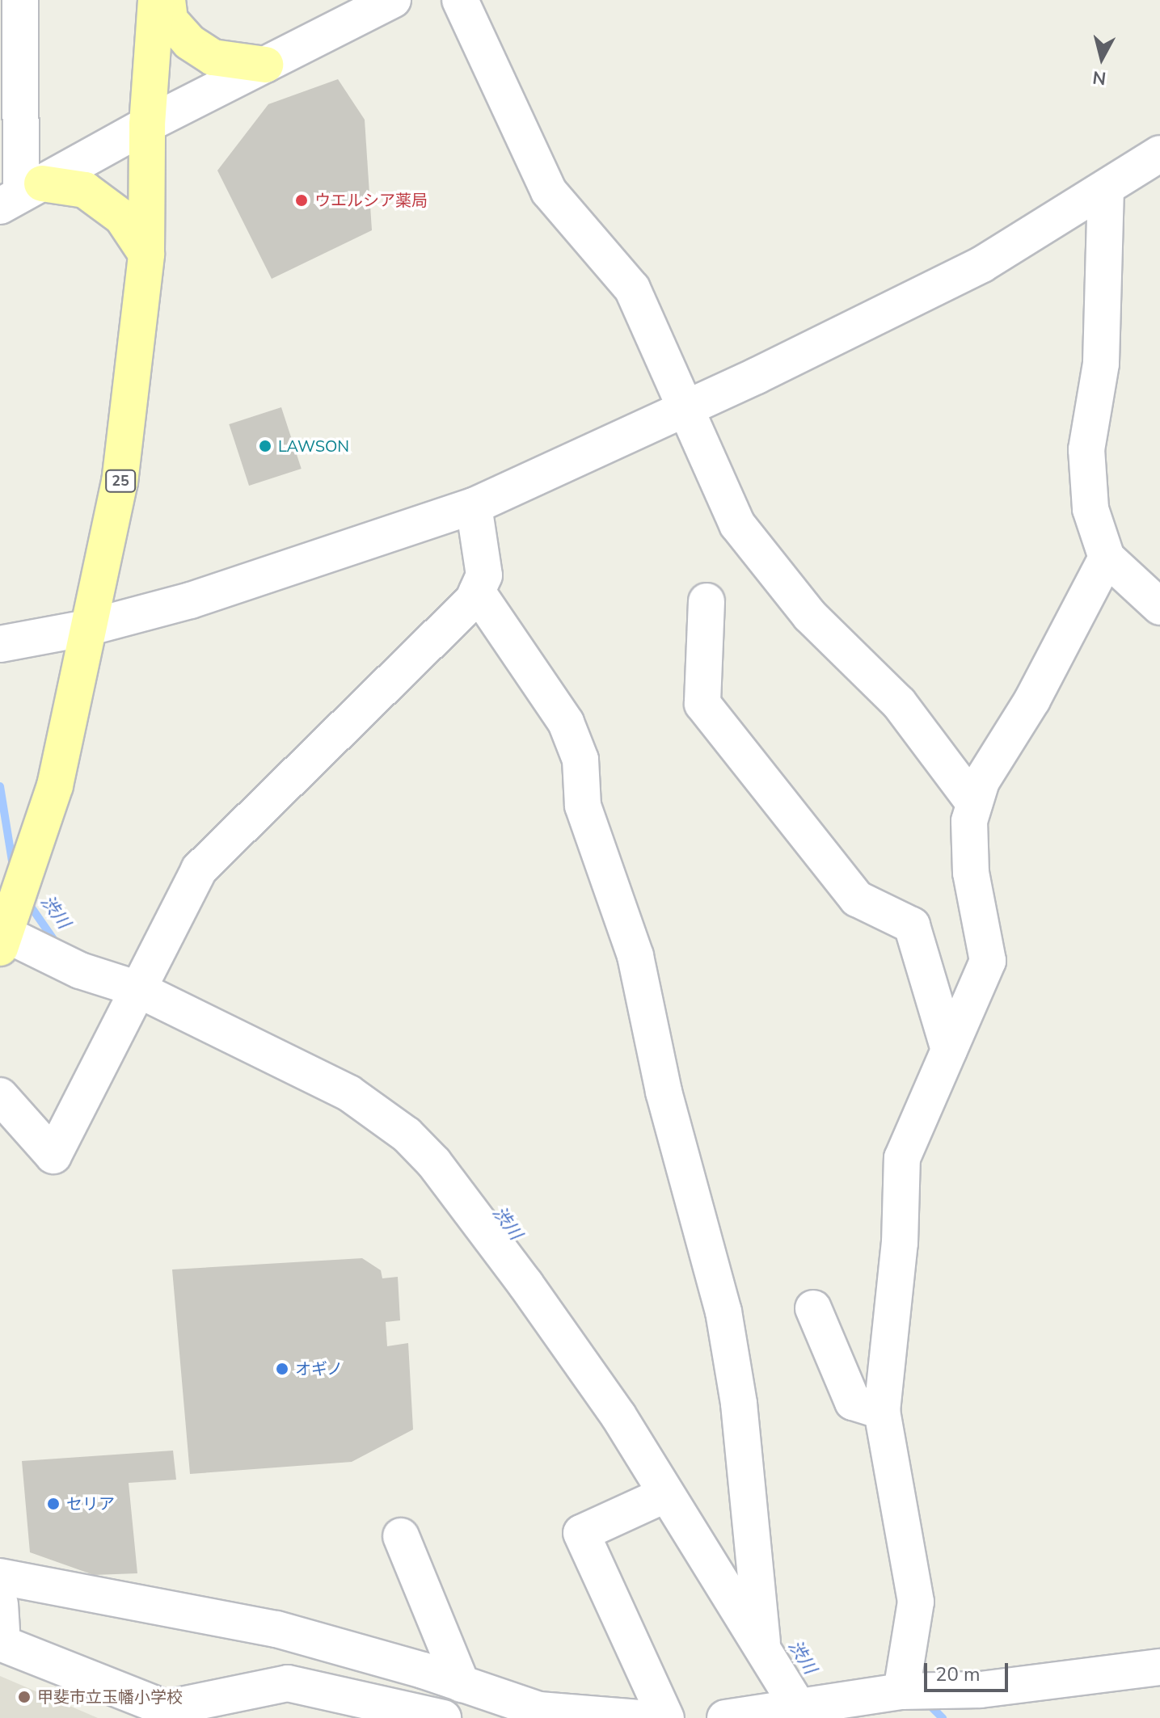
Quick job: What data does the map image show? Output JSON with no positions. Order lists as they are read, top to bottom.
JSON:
{
  "streets": {
    "main road": ["25"]
  },
  "water": ["渋川"],
  "places": [
    "ウエルシア薬局",
    "LAWSON",
    "オギノ",
    "セリア",
    "甲斐市立玉幡小学校"
  ],
  "scale_bar": "20 m",
  "north": "bottom"
}
